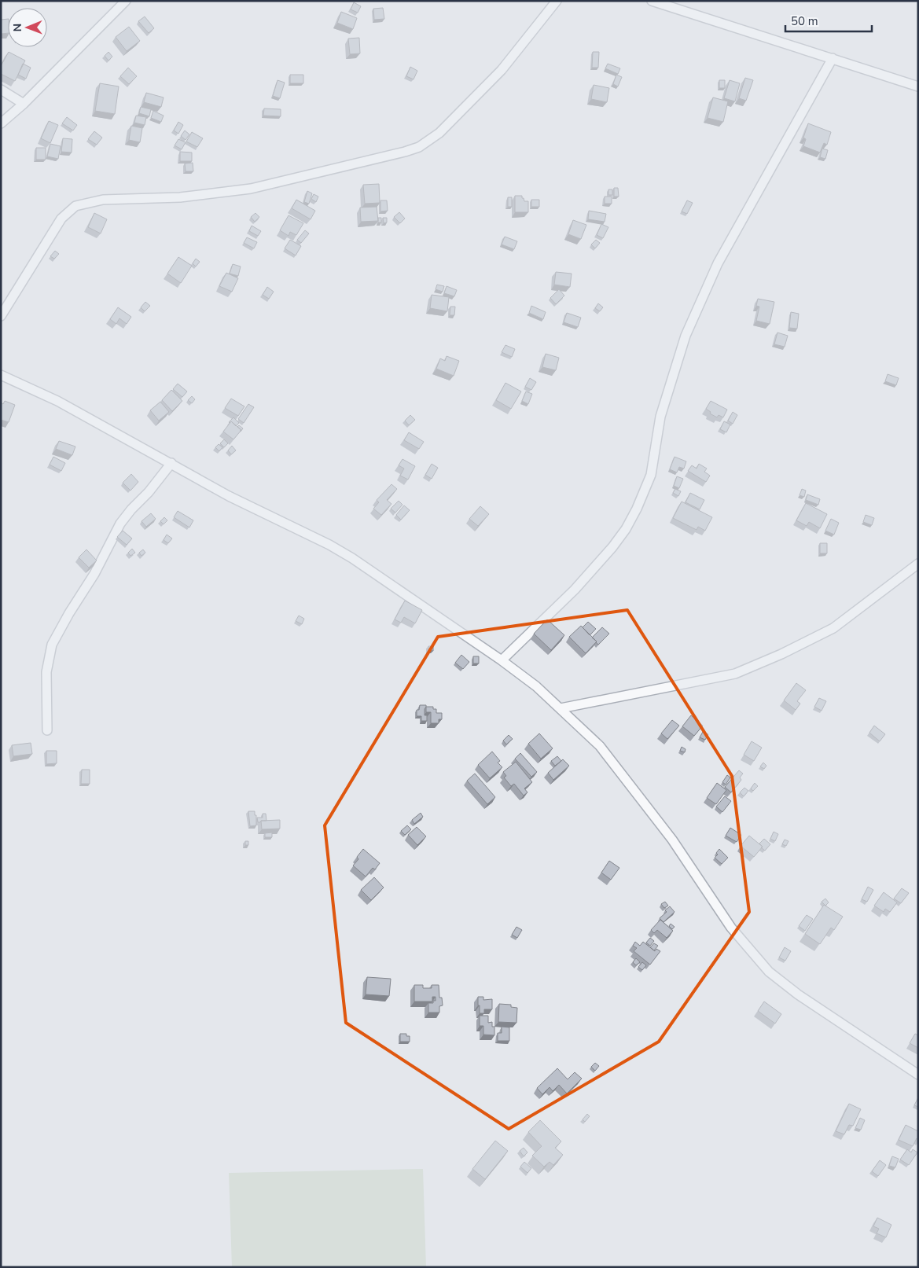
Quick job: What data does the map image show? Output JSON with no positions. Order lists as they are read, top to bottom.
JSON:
{
  "scale_bar": "50 m",
  "north": "left"
}
